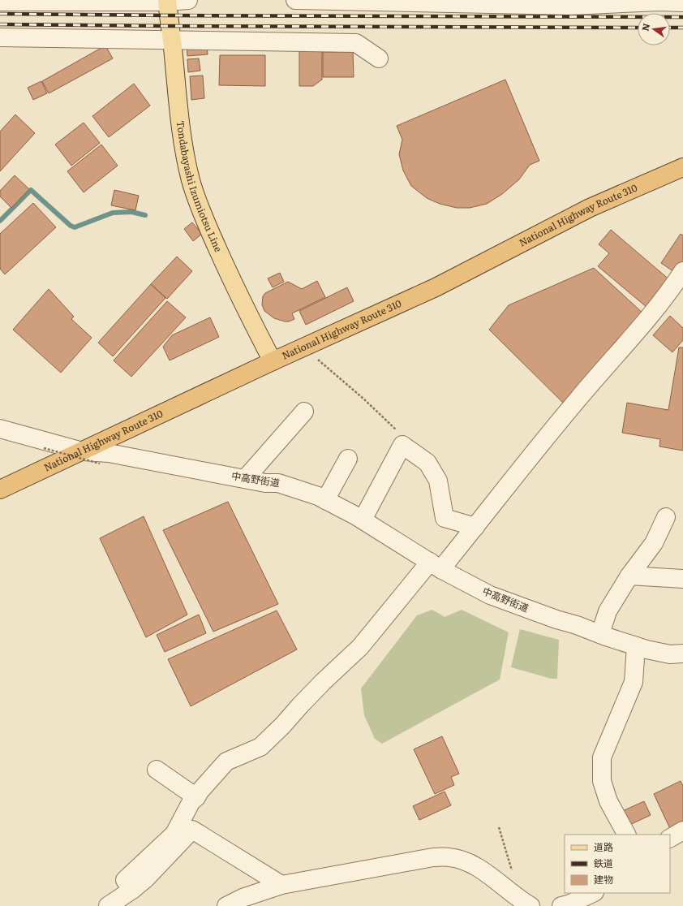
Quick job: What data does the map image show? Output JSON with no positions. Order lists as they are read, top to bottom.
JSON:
{
  "streets": {
    "highway": ["National Highway Route 310"],
    "main road": ["Tondabayashi Izumiotsu Line"],
    "street": ["中高野街道"]
  },
  "crossings": [
    ["Tondabayashi Izumiotsu Line", "National Highway Route 310"],
    ["National Highway Route 310", "中高野街道"]
  ],
  "legend": ["道路", "鉄道", "建物"],
  "north": "left"
}
